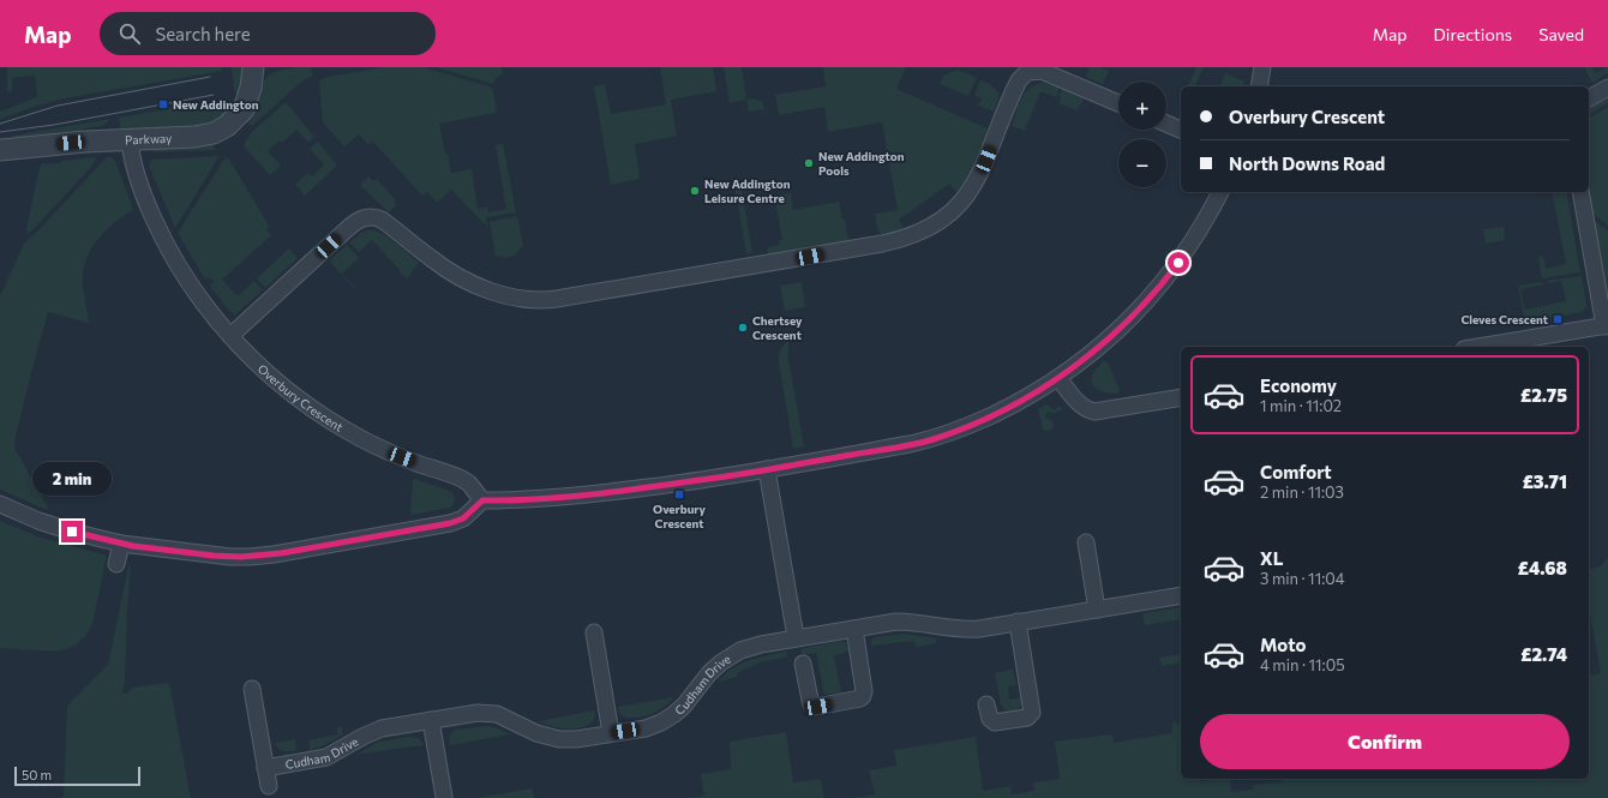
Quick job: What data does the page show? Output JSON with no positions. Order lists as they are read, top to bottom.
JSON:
{
  "streets": {
    "street": ["Parkway", "Overbury Crescent", "Cudham Drive"]
  },
  "crossings": [
    ["Parkway", "Overbury Crescent"]
  ],
  "places": {
    "transit": ["New Addington", "Cleves Crescent", "Overbury Crescent"],
    "other": ["New Addington Pools", "New Addington Leisure Centre", "Chertsey Crescent"]
  },
  "scale_bar": "50 m",
  "page": {
    "header": "Map",
    "search": "Search here",
    "nav": ["Map", "Directions", "Saved"],
    "map_buttons": ["+", "−"],
    "banner": ["Overbury Crescent", "North Downs Road"],
    "list": [
      {
        "name": "Economy",
        "note": "1 min · 11:02",
        "value": "£2.75"
      },
      {
        "name": "Comfort",
        "note": "2 min · 11:03",
        "value": "£3.71"
      },
      {
        "name": "XL",
        "note": "3 min · 11:04",
        "value": "£4.68"
      },
      {
        "name": "Moto",
        "note": "4 min · 11:05",
        "value": "£2.74"
      }
    ],
    "bubble": "2 min",
    "buttons": "Confirm",
    "scale": "50 m"
  }
}
